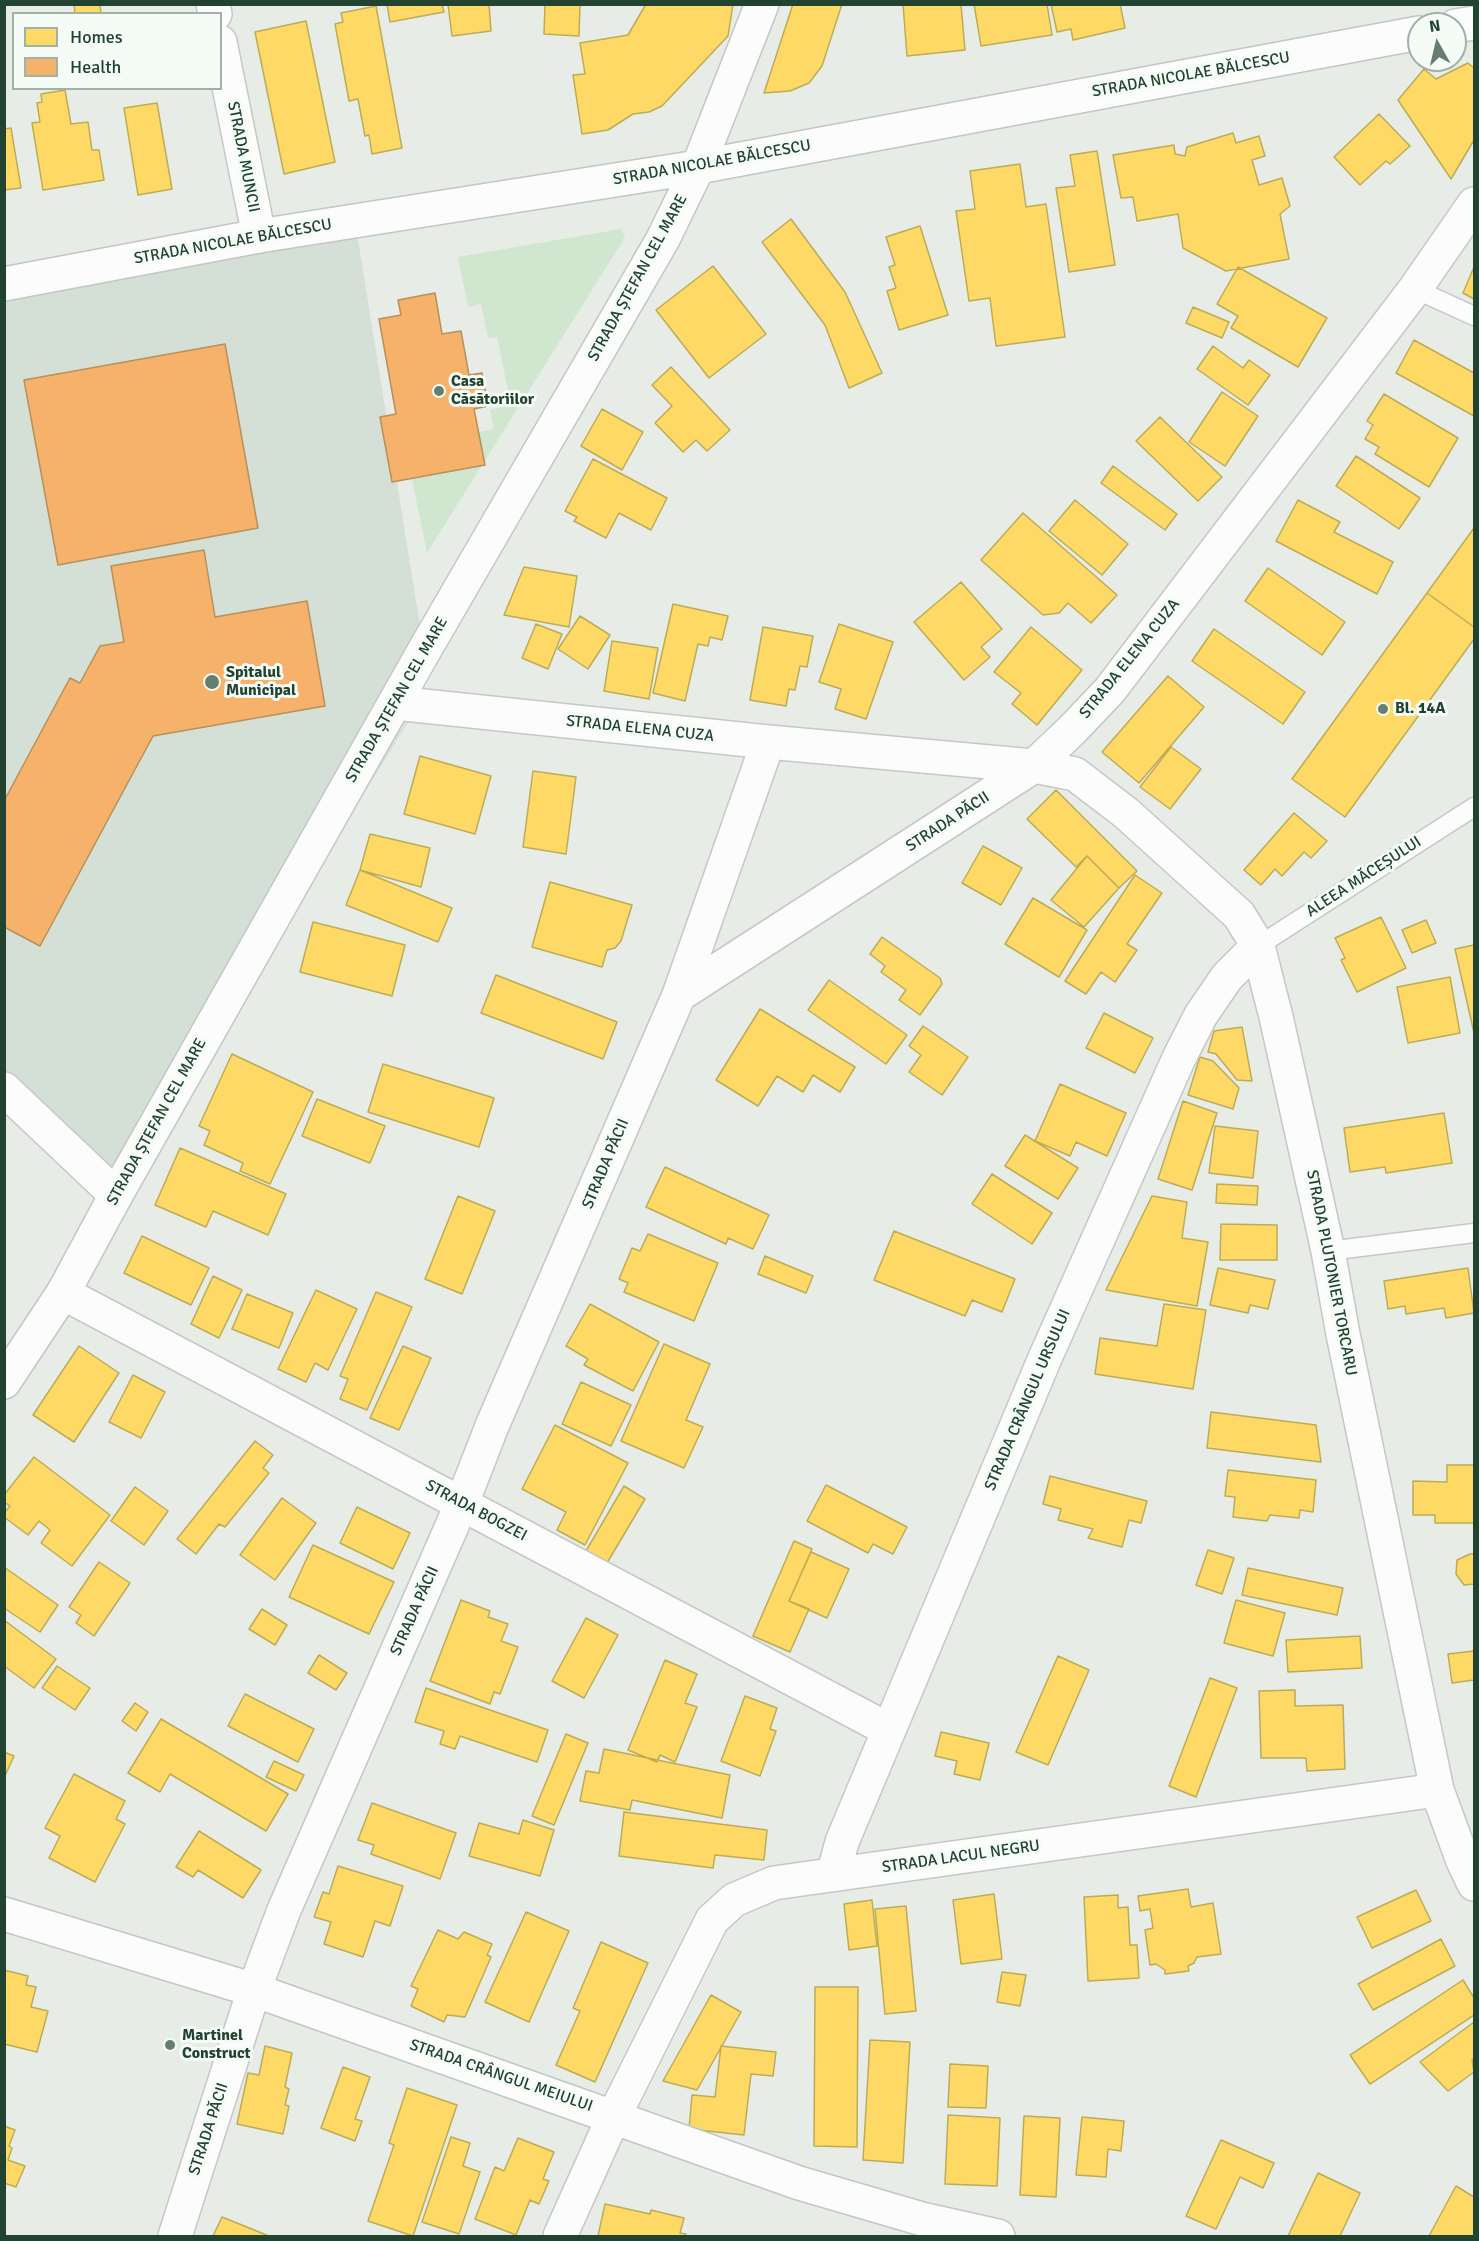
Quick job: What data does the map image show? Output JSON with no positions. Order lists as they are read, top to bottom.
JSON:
{
  "streets": {
    "street": [
      "STRADA NICOLAE BĂLCESCU",
      "STRADA MUNCII",
      "STRADA ȘTEFAN CEL MARE",
      "STRADA ELENA CUZA",
      "STRADA PĂCII",
      "STRADA PLUTONIER TORCARU",
      "STRADA CRÂNGUL URSULUI",
      "STRADA BOGZEI",
      "STRADA LACUL NEGRU",
      "STRADA CRÂNGUL MEIULUI"
    ],
    "lane": ["ALEEA MĂCEȘULUI"]
  },
  "crossings": [
    ["STRADA NICOLAE BĂLCESCU", "STRADA MUNCII"],
    ["STRADA NICOLAE BĂLCESCU", "STRADA ȘTEFAN CEL MARE"],
    ["STRADA ȘTEFAN CEL MARE", "STRADA ELENA CUZA"],
    ["STRADA ȘTEFAN CEL MARE", "STRADA BOGZEI"],
    ["STRADA ELENA CUZA", "STRADA PĂCII"],
    ["STRADA ELENA CUZA", "STRADA PLUTONIER TORCARU"],
    ["STRADA PĂCII", "STRADA PLUTONIER TORCARU"],
    ["STRADA PĂCII", "STRADA BOGZEI"],
    ["STRADA PĂCII", "STRADA CRÂNGUL MEIULUI"],
    ["ALEEA MĂCEȘULUI", "STRADA PLUTONIER TORCARU"],
    ["ALEEA MĂCEȘULUI", "STRADA CRÂNGUL URSULUI"],
    ["STRADA PLUTONIER TORCARU", "STRADA CRÂNGUL URSULUI"],
    ["STRADA PLUTONIER TORCARU", "STRADA LACUL NEGRU"],
    ["STRADA CRÂNGUL URSULUI", "STRADA BOGZEI"],
    ["STRADA CRÂNGUL URSULUI", "STRADA LACUL NEGRU"],
    ["STRADA LACUL NEGRU", "STRADA CRÂNGUL MEIULUI"]
  ],
  "places": [
    "Casa Căsătoriilor",
    "Spitalul Municipal",
    "Bl. 14A",
    "Martinel Construct"
  ],
  "legend": ["Homes", "Health"],
  "north": "top"
}
